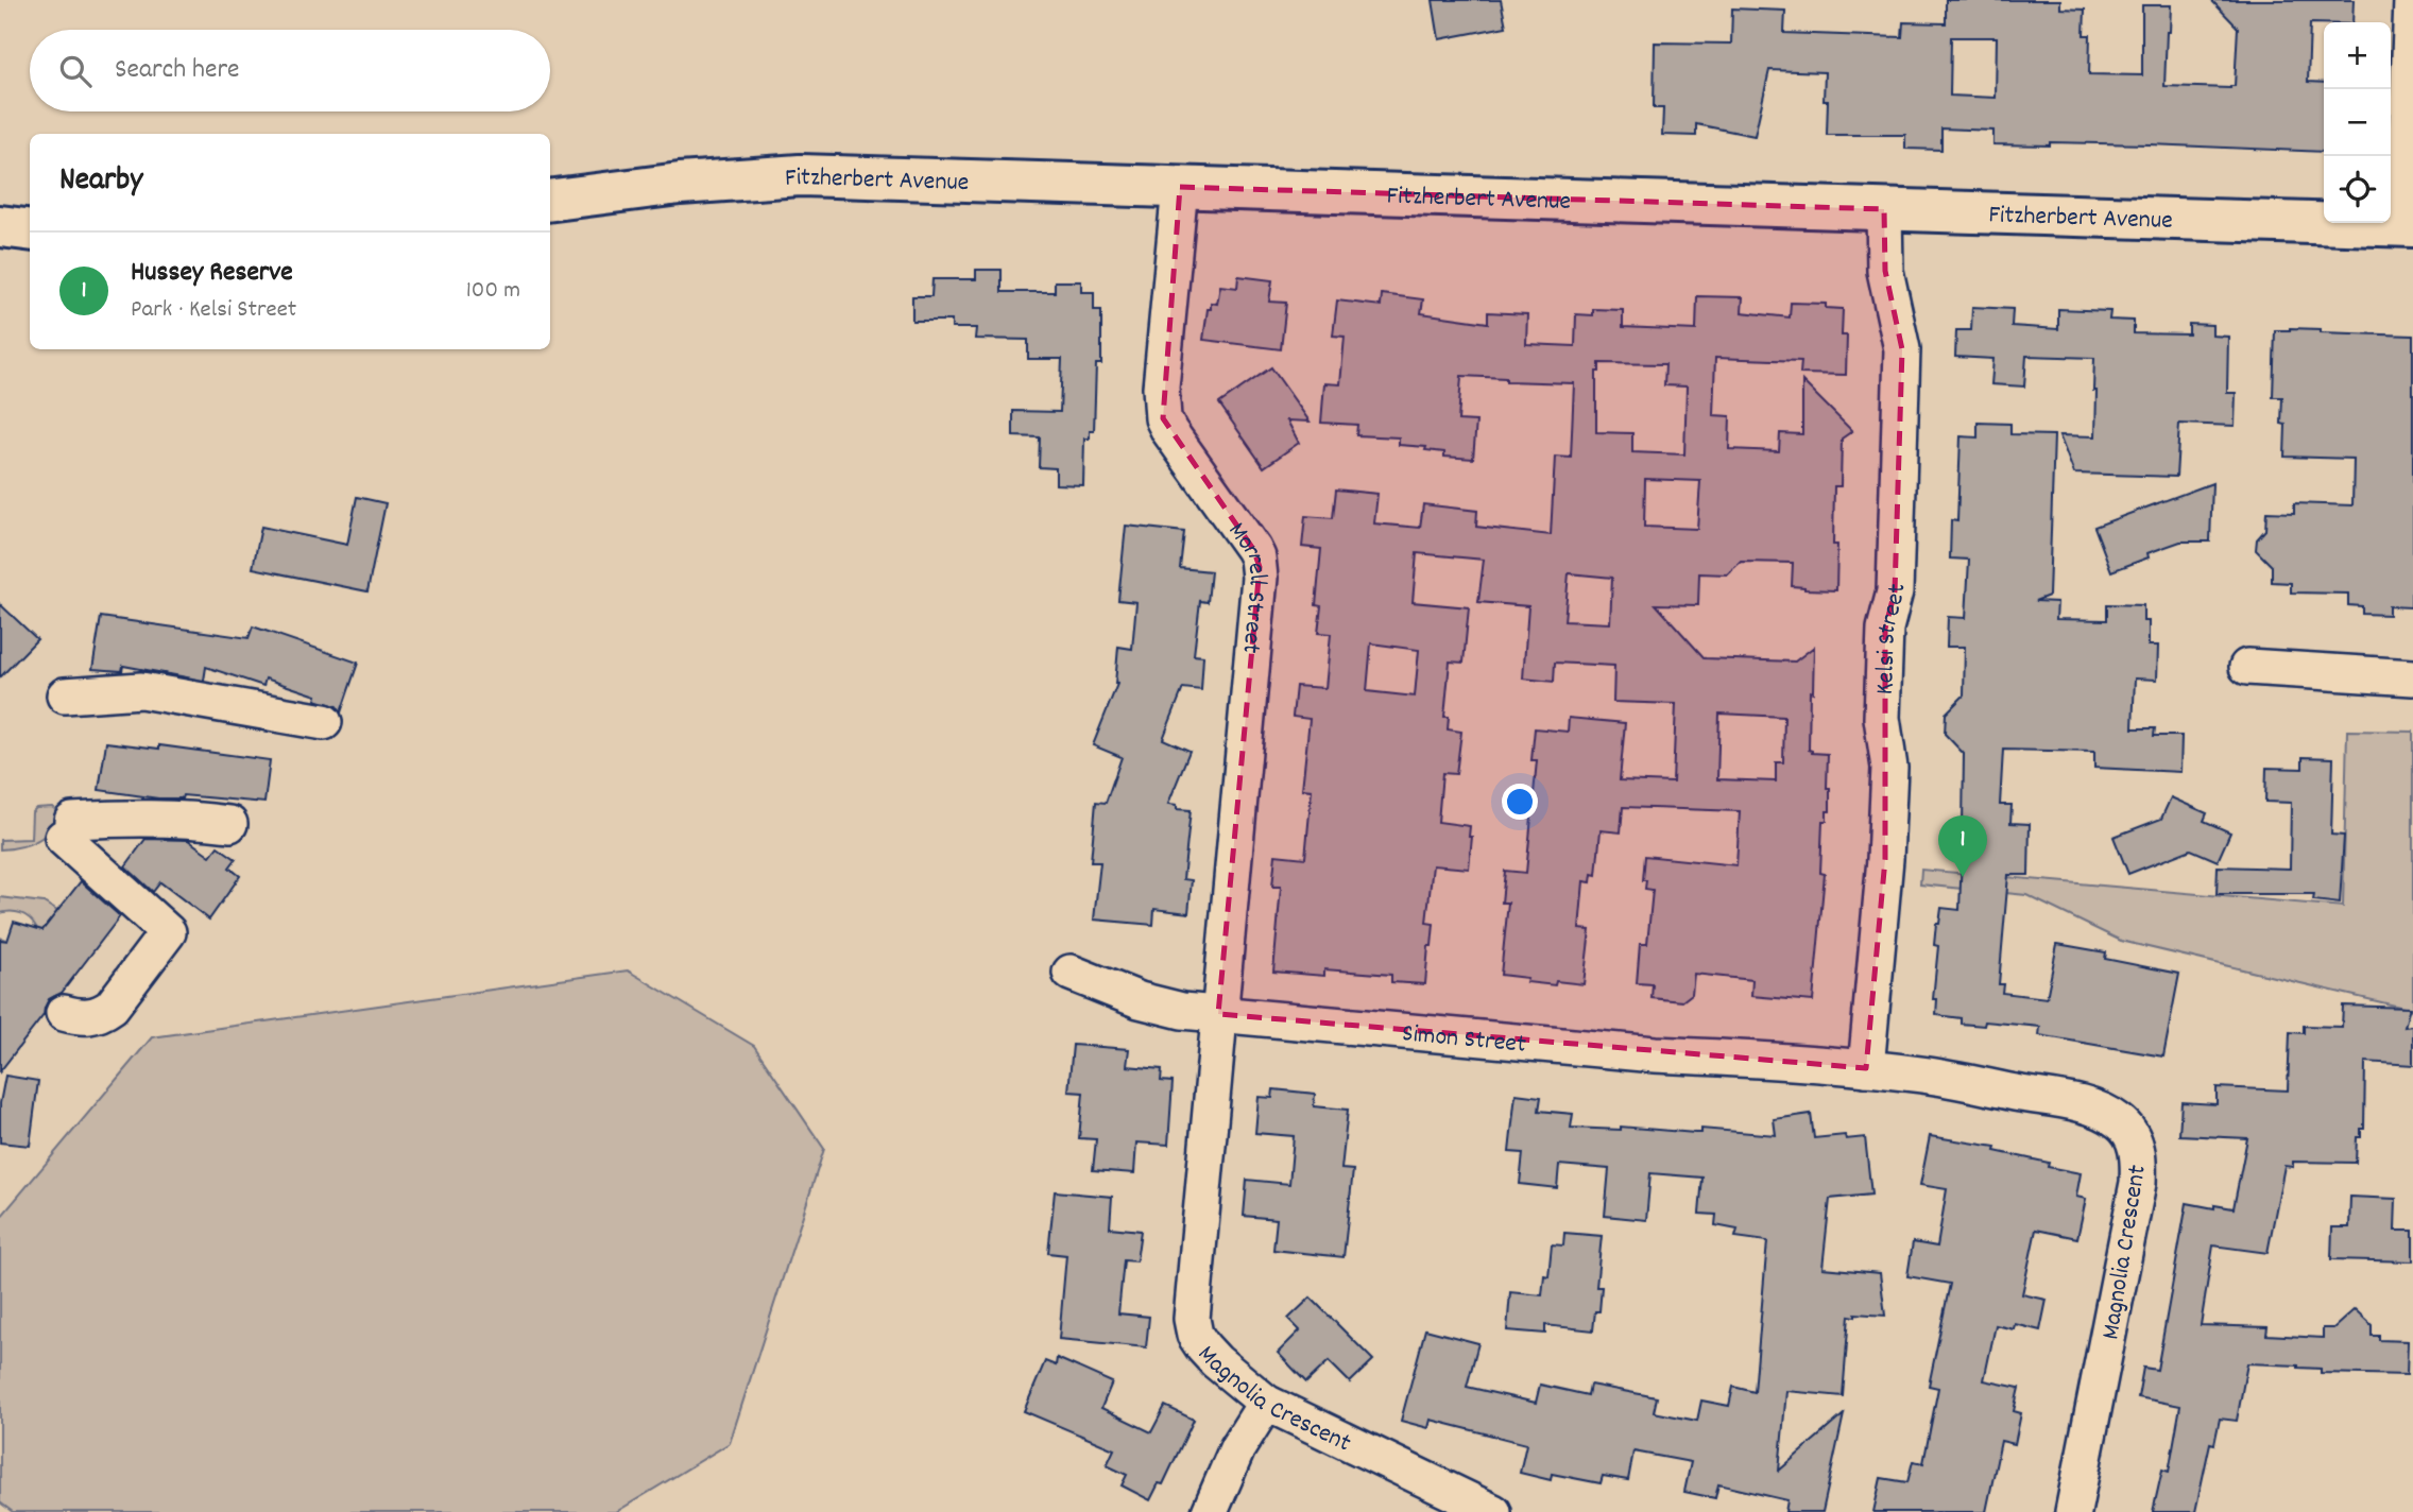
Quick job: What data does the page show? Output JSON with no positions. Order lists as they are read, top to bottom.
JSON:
{
  "streets": {
    "street": [
      "Fitzherbert Avenue",
      "Morrell Street",
      "Kelsi Street",
      "Simon Street",
      "Magnolia Crescent"
    ]
  },
  "crossings": [
    ["Fitzherbert Avenue", "Morrell Street"],
    ["Fitzherbert Avenue", "Kelsi Street"],
    ["Morrell Street", "Simon Street"],
    ["Morrell Street", "Magnolia Crescent"],
    ["Kelsi Street", "Simon Street"],
    ["Kelsi Street", "Magnolia Crescent"],
    ["Simon Street", "Magnolia Crescent"]
  ],
  "page": {
    "map_buttons": ["+", "−"],
    "search": "Search here",
    "heading": "Nearby",
    "list": [
      {
        "mark": "1",
        "name": "Hussey Reserve",
        "note": "Park · Kelsi Street",
        "value": "100 m"
      }
    ],
    "pins": "1"
  }
}
